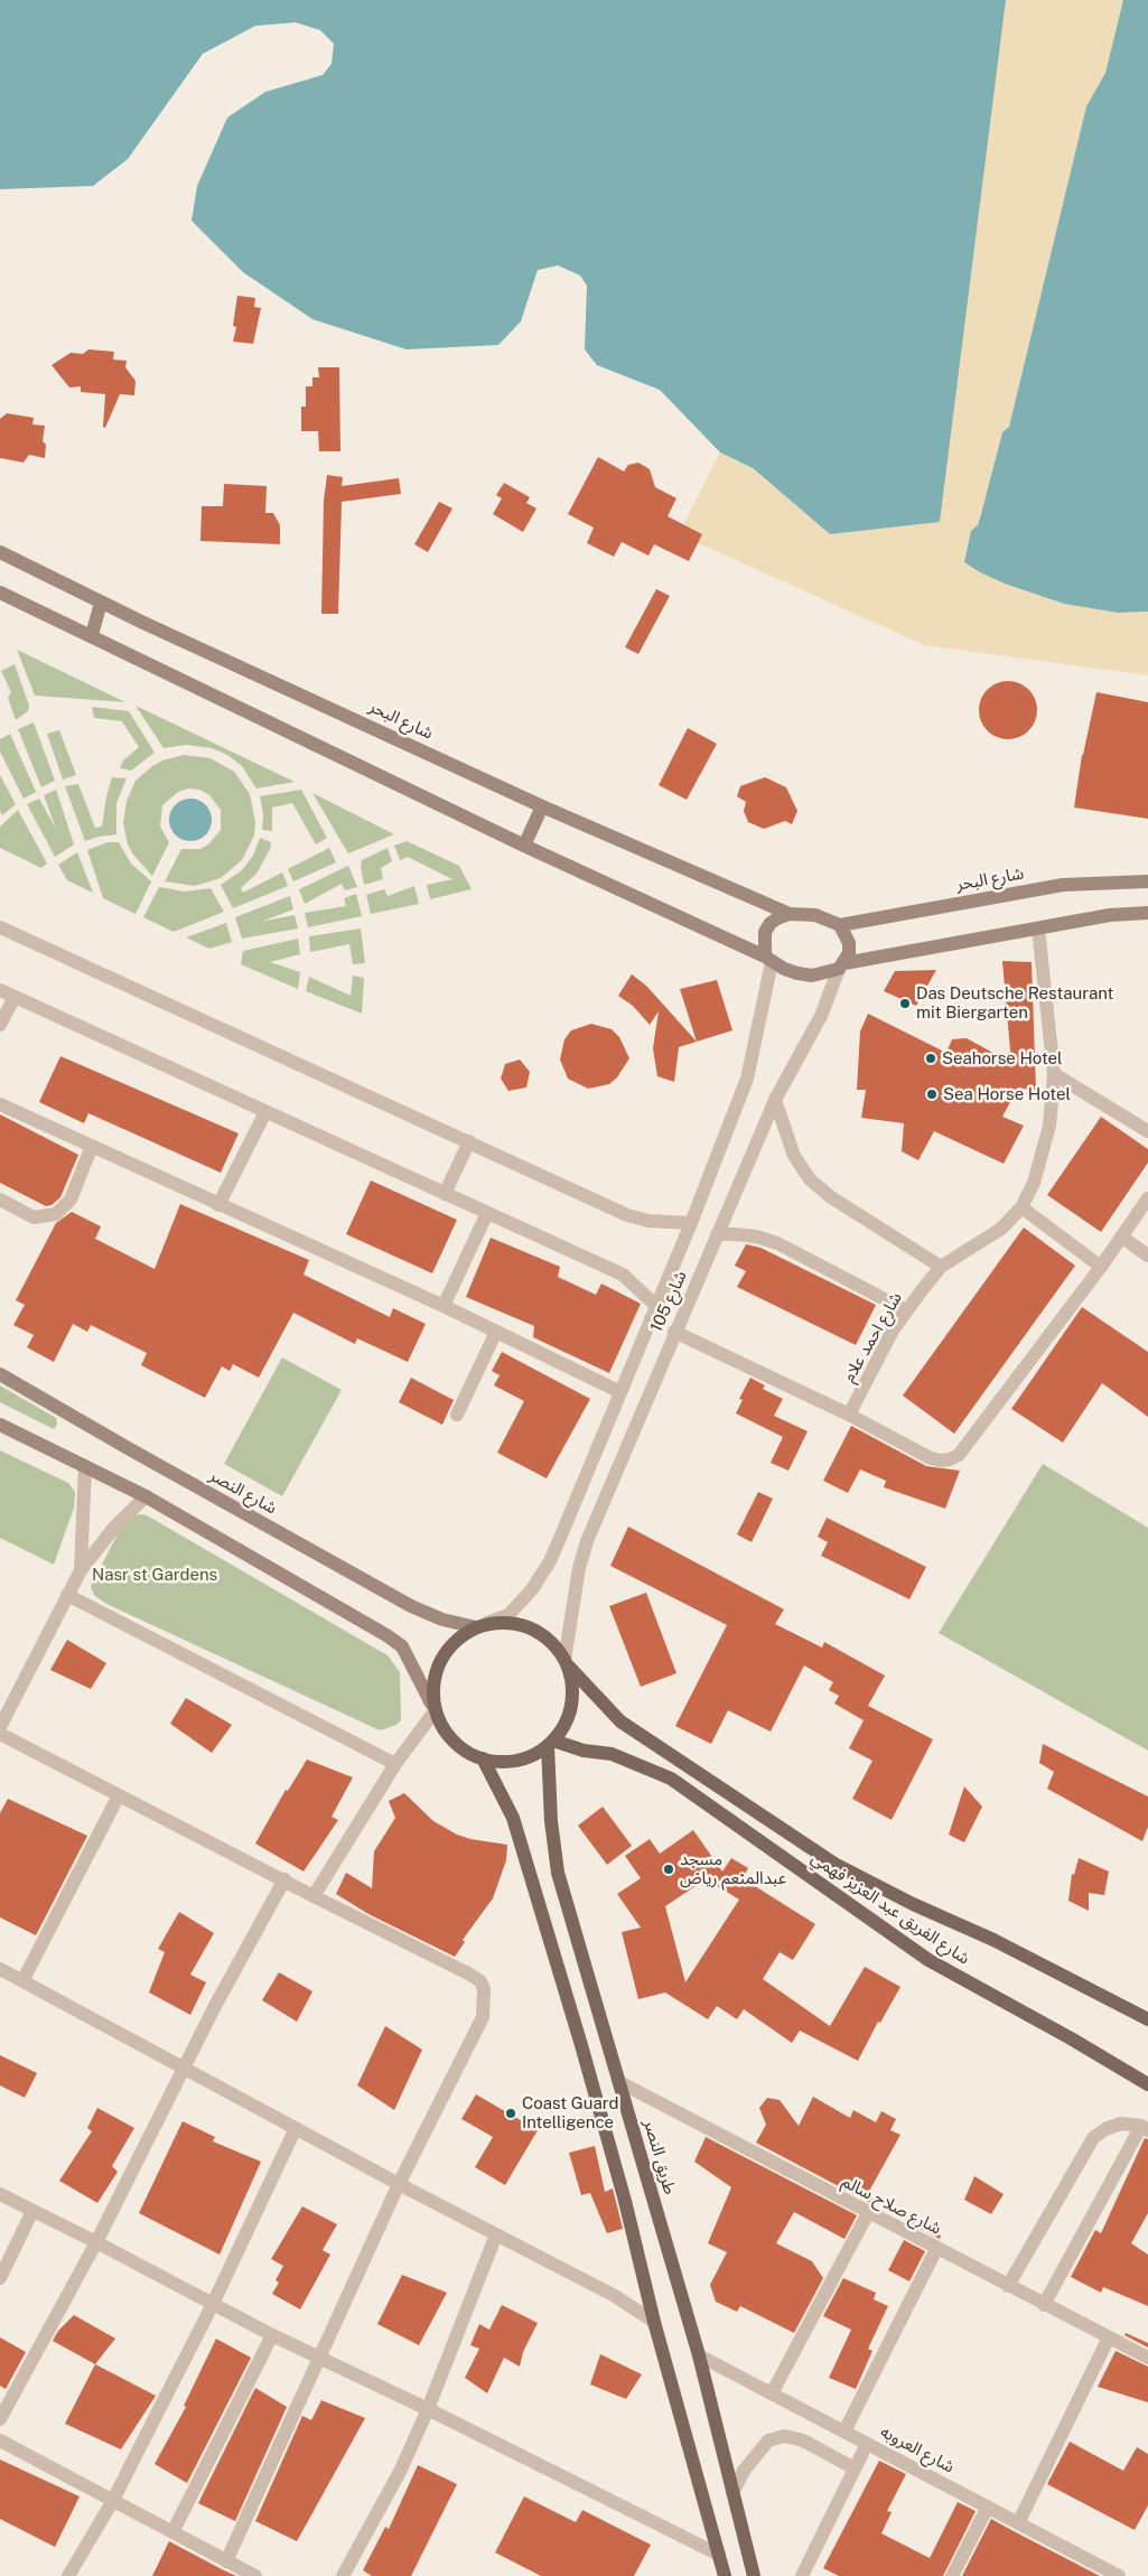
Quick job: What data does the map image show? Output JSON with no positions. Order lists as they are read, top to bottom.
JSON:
{
  "streets": {
    "main road": [
      "شارع البحر",
      "شارع النصر",
      "شارع الفريق عبد العزيز فهمي",
      "طريق النصر"
    ],
    "street": [
      "شارع 105",
      "شارع احمد علام",
      "شارع صلاح سالم",
      "شارع العروبه"
    ]
  },
  "crossings": [
    ["شارع البحر", "شارع 105"],
    ["شارع 105", "شارع النصر"],
    ["شارع 105", "شارع الفريق عبد العزيز فهمي"],
    ["شارع 105", "طريق النصر"],
    ["شارع النصر", "شارع الفريق عبد العزيز فهمي"],
    ["شارع النصر", "طريق النصر"],
    ["شارع الفريق عبد العزيز فهمي", "طريق النصر"],
    ["طريق النصر", "شارع صلاح سالم"],
    ["طريق النصر", "شارع العروبه"]
  ],
  "parks": ["Nasr st Gardens"],
  "places": [
    "Das Deutsche Restaurant mit Biergarten",
    "Seahorse Hotel",
    "Sea Horse Hotel",
    "مسجد عبدالمنعم رياض",
    "Coast Guard Intelligence"
  ]
}
